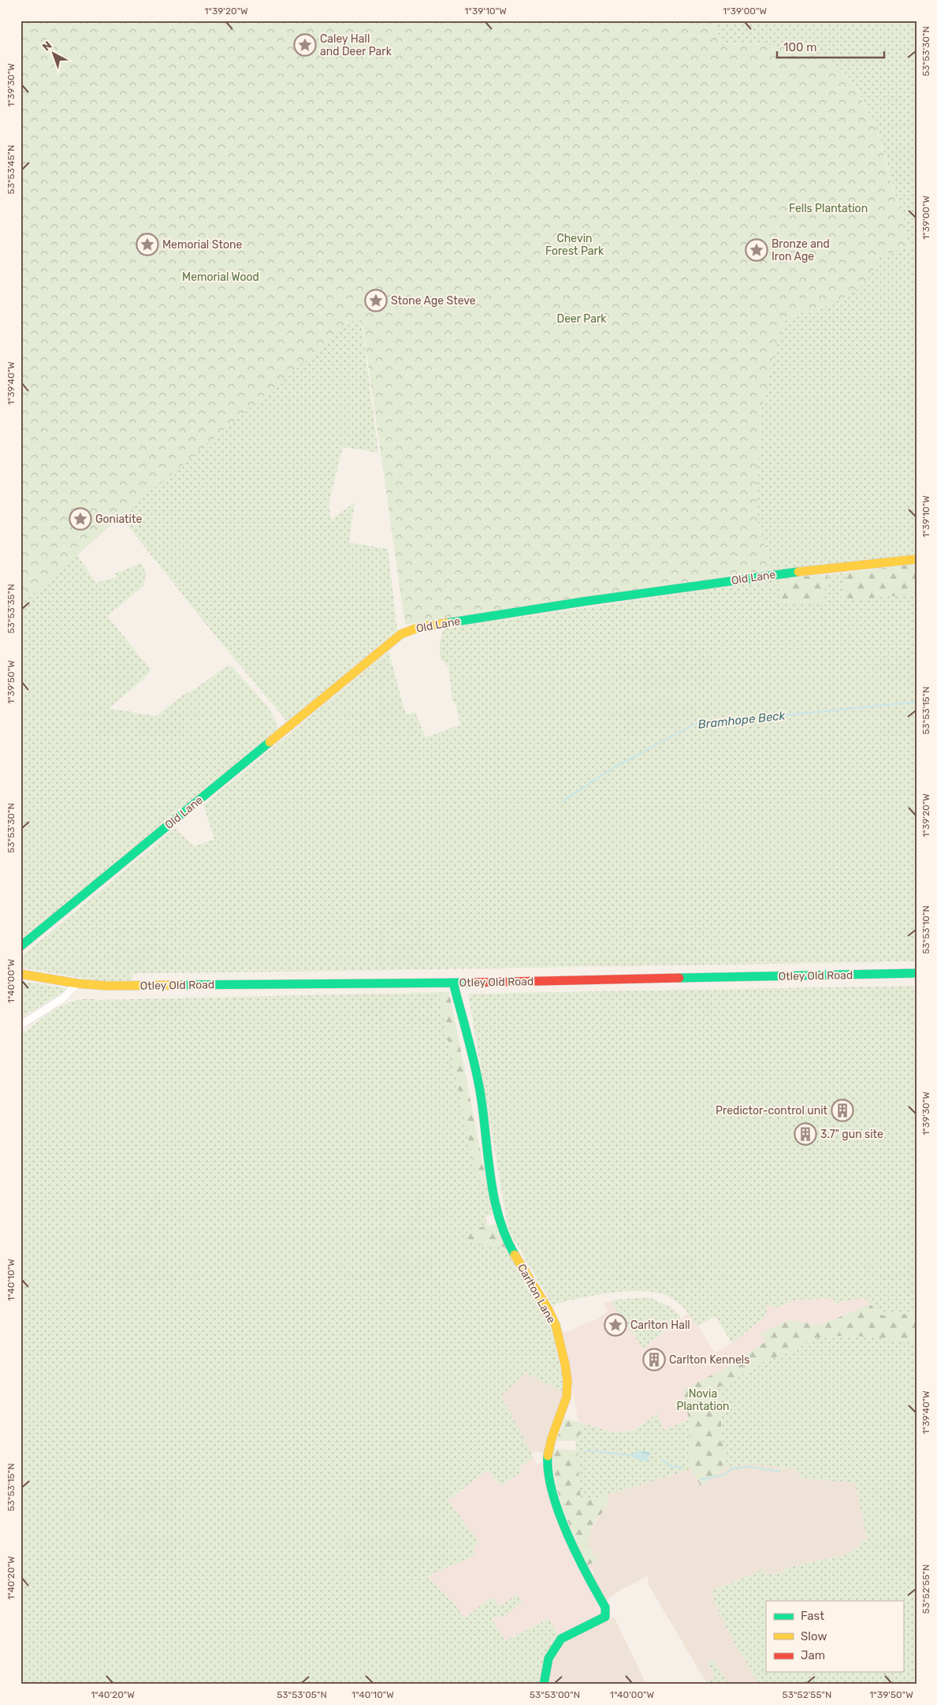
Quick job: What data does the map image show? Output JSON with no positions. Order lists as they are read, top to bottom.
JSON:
{
  "streets": {
    "street": ["Old Lane", "Otley Old Road", "Carlton Lane"]
  },
  "crossings": [
    ["Otley Old Road", "Carlton Lane"]
  ],
  "water": ["Bramhope Beck"],
  "parks": [
    "Fells Plantation",
    "Chevin Forest Park",
    "Memorial Wood",
    "Deer Park",
    "Novia Plantation"
  ],
  "places": {
    "place": [
      "Caley Hall and Deer Park",
      "Memorial Stone",
      "Bronze and Iron Age",
      "Stone Age Steve",
      "Goniatite",
      "Carlton Hall"
    ],
    "building": ["Predictor-control unit", "3.7\" gun site", "Carlton Kennels"]
  },
  "legend": ["Fast", "Slow", "Jam"],
  "scale_bar": "100 m",
  "north": "top left",
  "coordinates": [
    "1°39'20\"W",
    "1°39'10\"W",
    "1°39'00\"W",
    "53°53'30\"N",
    "1°39'30\"W",
    "53°53'45\"N",
    "1°39'40\"W",
    "53°53'35\"N",
    "1°39'50\"W",
    "53°53'15\"N",
    "53°53'10\"N",
    "1°40'00\"W",
    "1°40'10\"W",
    "1°40'20\"W",
    "53°52'55\"N",
    "53°53'05\"N",
    "53°53'00\"N"
  ]
}
